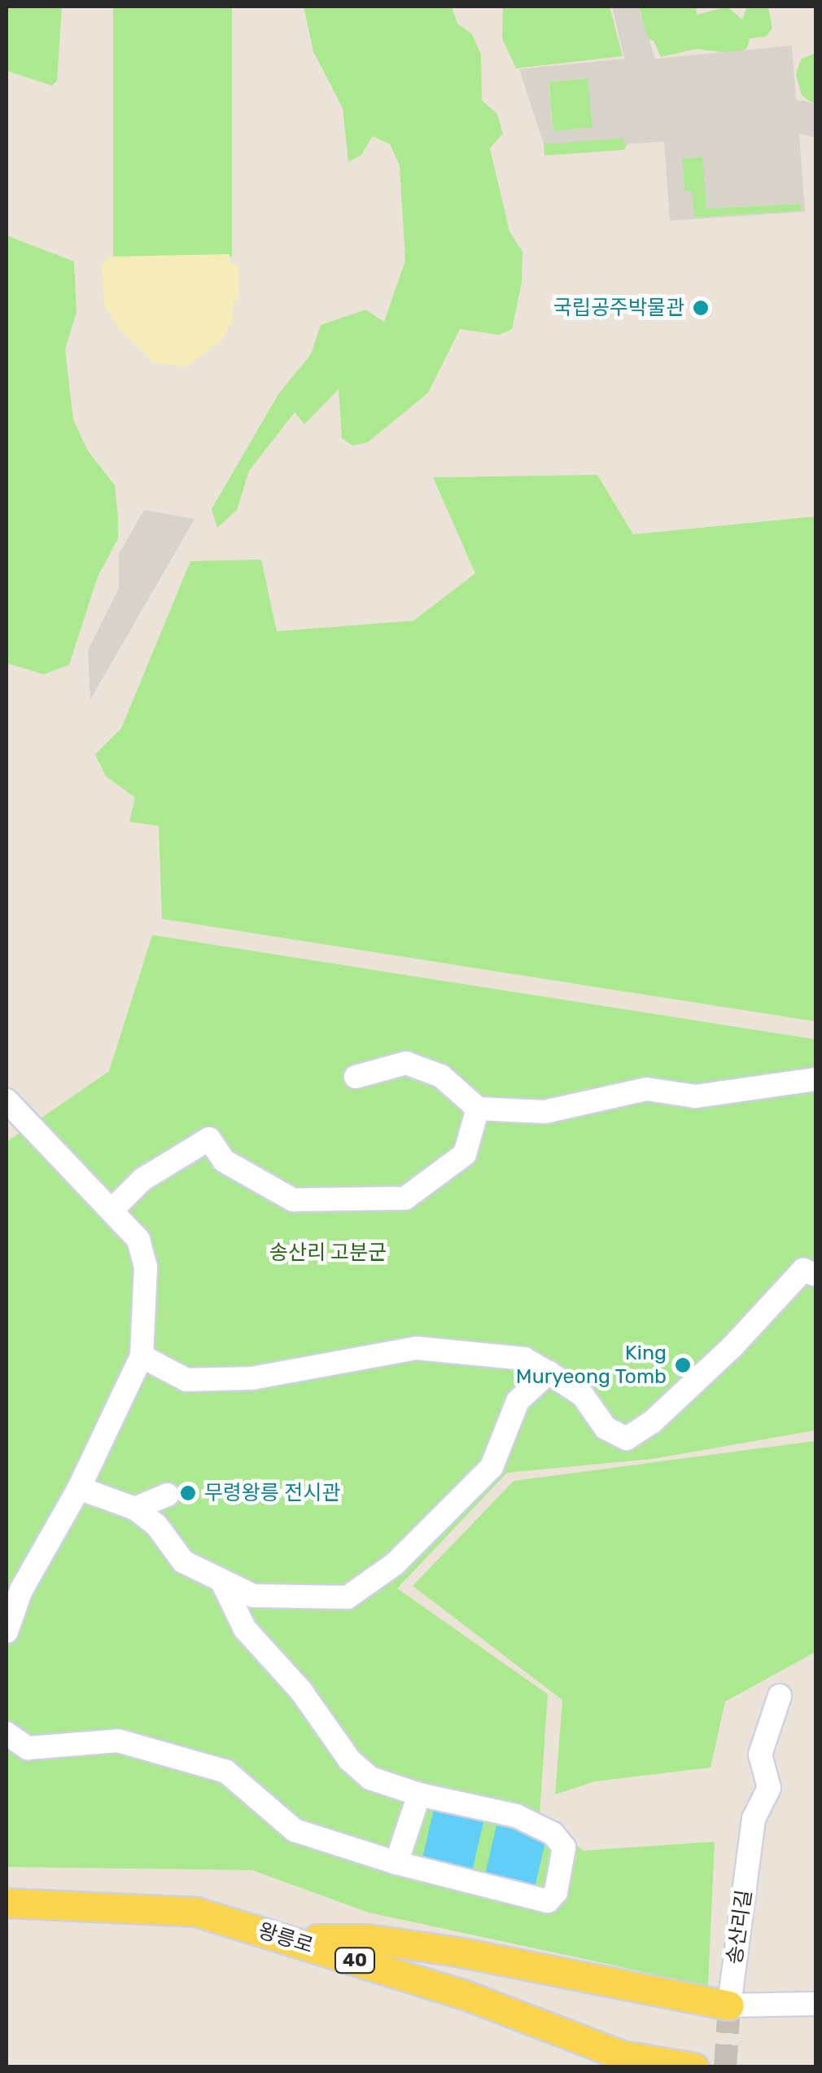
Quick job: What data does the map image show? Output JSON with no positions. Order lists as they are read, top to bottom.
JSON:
{
  "streets": {
    "main road": ["왕릉로", "40"],
    "street": ["송산리길"]
  },
  "parks": ["송산리 고분군"],
  "places": ["국립공주박물관", "King Muryeong Tomb", "무령왕릉 전시관"]
}
